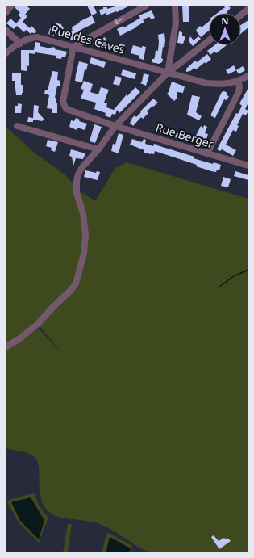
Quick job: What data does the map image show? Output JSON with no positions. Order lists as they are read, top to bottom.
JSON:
{
  "streets": {
    "street": ["Rue des Caves", "Rue Berger"]
  },
  "crossings": [
    ["Rue des Caves", "Rue Berger"]
  ],
  "north": "top"
}
